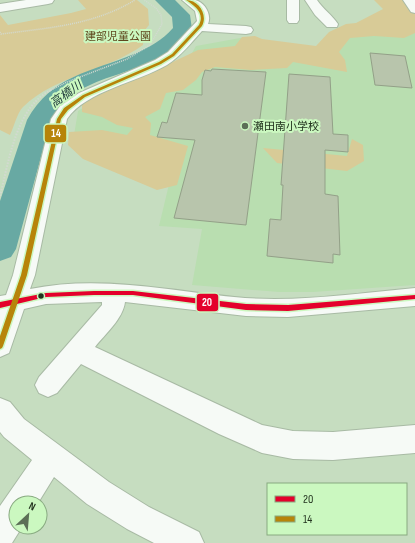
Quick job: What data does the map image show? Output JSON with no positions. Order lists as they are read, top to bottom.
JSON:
{
  "water": ["高橋川"],
  "parks": ["建部児童公園"],
  "places": ["瀬田南小学校"],
  "lines": ["transit line 14", "transit line 20"],
  "legend": ["20", "14"],
  "north": "top right"
}
